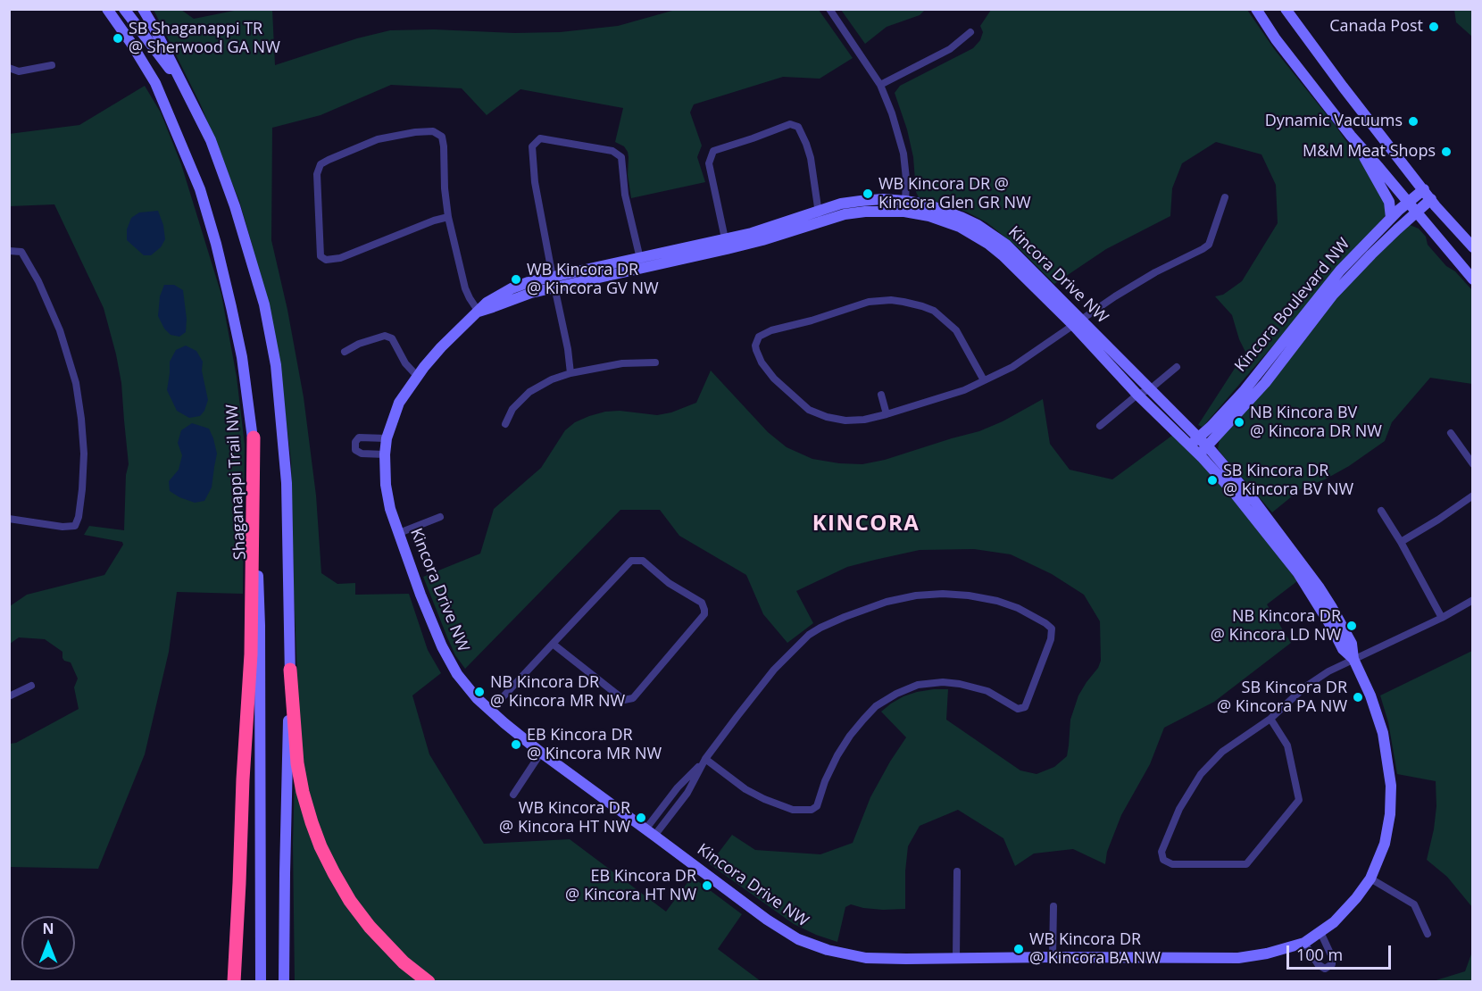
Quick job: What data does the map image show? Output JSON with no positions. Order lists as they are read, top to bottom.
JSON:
{
  "streets": {
    "street": ["Kincora Drive NW", "Kincora Boulevard NW", "Shaganappi Trail NW"]
  },
  "crossings": [
    ["Kincora Drive NW", "Kincora Boulevard NW"]
  ],
  "districts": ["KINCORA"],
  "places": [
    "Canada Post",
    "SB Shaganappi TR @ Sherwood GA NW",
    "Dynamic Vacuums",
    "M&M Meat Shops",
    "WB Kincora DR @ Kincora Glen GR NW",
    "WB Kincora DR @ Kincora GV NW",
    "NB Kincora BV @ Kincora DR NW",
    "SB Kincora DR @ Kincora BV NW",
    "NB Kincora DR @ Kincora LD NW",
    "NB Kincora DR @ Kincora MR NW",
    "SB Kincora DR @ Kincora PA NW",
    "EB Kincora DR @ Kincora MR NW",
    "WB Kincora DR @ Kincora HT NW",
    "EB Kincora DR @ Kincora HT NW",
    "WB Kincora DR @ Kincora BA NW"
  ],
  "scale_bar": "100 m",
  "north": "top"
}
